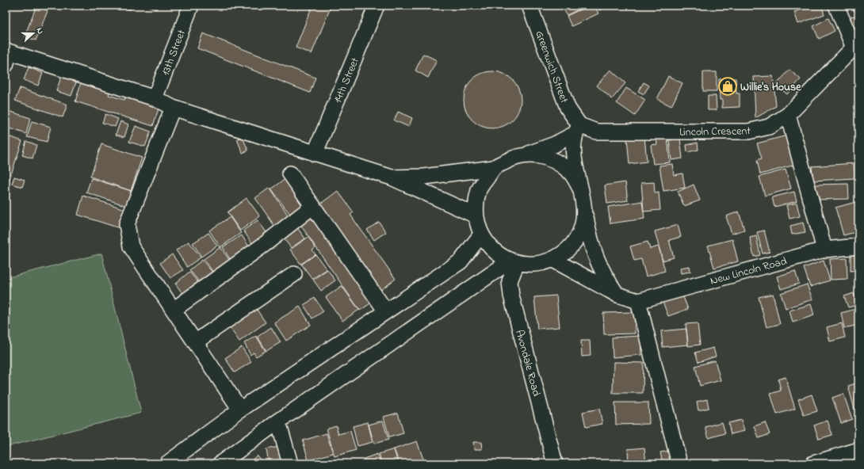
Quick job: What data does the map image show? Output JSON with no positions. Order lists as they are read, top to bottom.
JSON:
{
  "streets": {
    "street": [
      "13th Street",
      "Greenwich Street",
      "14th Street",
      "Lincoln Crescent",
      "New Lincoln Road",
      "Avondale Road"
    ]
  },
  "crossings": [
    ["Greenwich Street", "Lincoln Crescent"]
  ],
  "places": {
    "shop": ["Willie's House"]
  },
  "north": "right"
}
